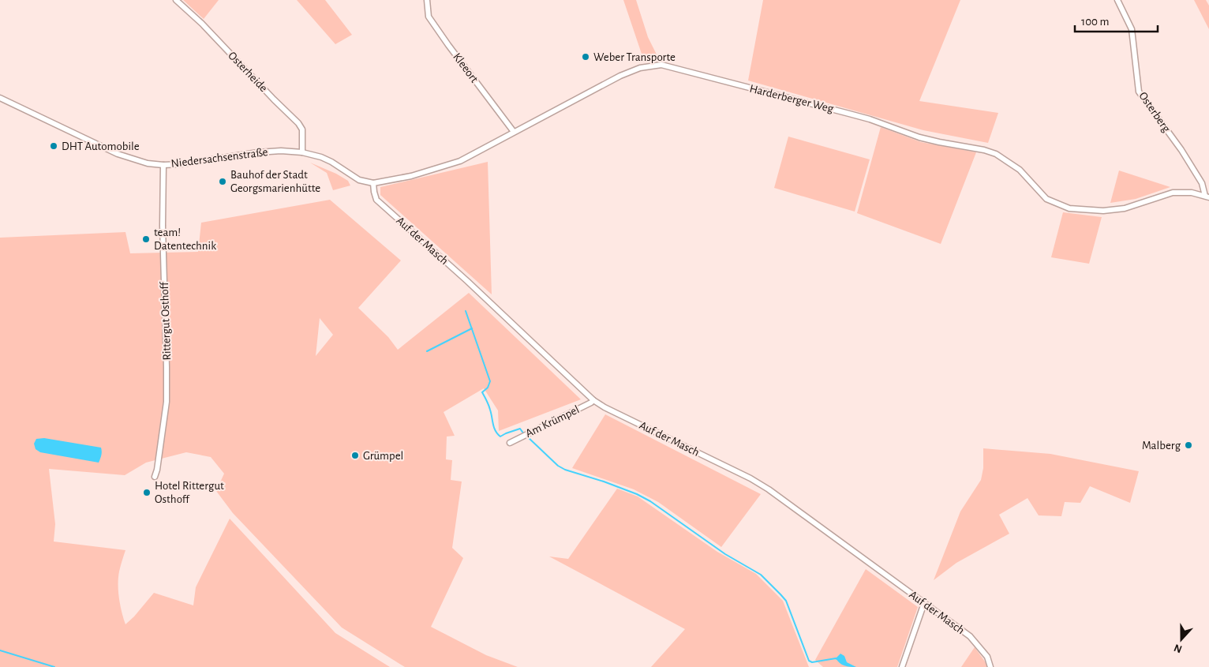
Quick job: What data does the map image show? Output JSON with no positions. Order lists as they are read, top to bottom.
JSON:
{
  "streets": {
    "street": [
      "Kleeort",
      "Osterheide",
      "Harderberger Weg",
      "Osterberg",
      "Niedersachsenstraße",
      "Auf der Masch",
      "Rittergut Osthoff",
      "Am Krümpel"
    ]
  },
  "crossings": [
    ["Kleeort", "Harderberger Weg"],
    ["Osterheide", "Niedersachsenstraße"],
    ["Harderberger Weg", "Osterberg"],
    ["Harderberger Weg", "Niedersachsenstraße"],
    ["Harderberger Weg", "Auf der Masch"],
    ["Niedersachsenstraße", "Auf der Masch"],
    ["Niedersachsenstraße", "Rittergut Osthoff"],
    ["Auf der Masch", "Am Krümpel"]
  ],
  "places": [
    "Weber Transporte",
    "DHT Automobile",
    "Bauhof der Stadt Georgsmarienhütte",
    "team! Datentechnik",
    "Malberg",
    "Grümpel",
    "Hotel Rittergut Osthoff"
  ],
  "scale_bar": "100 m",
  "north": "bottom"
}
